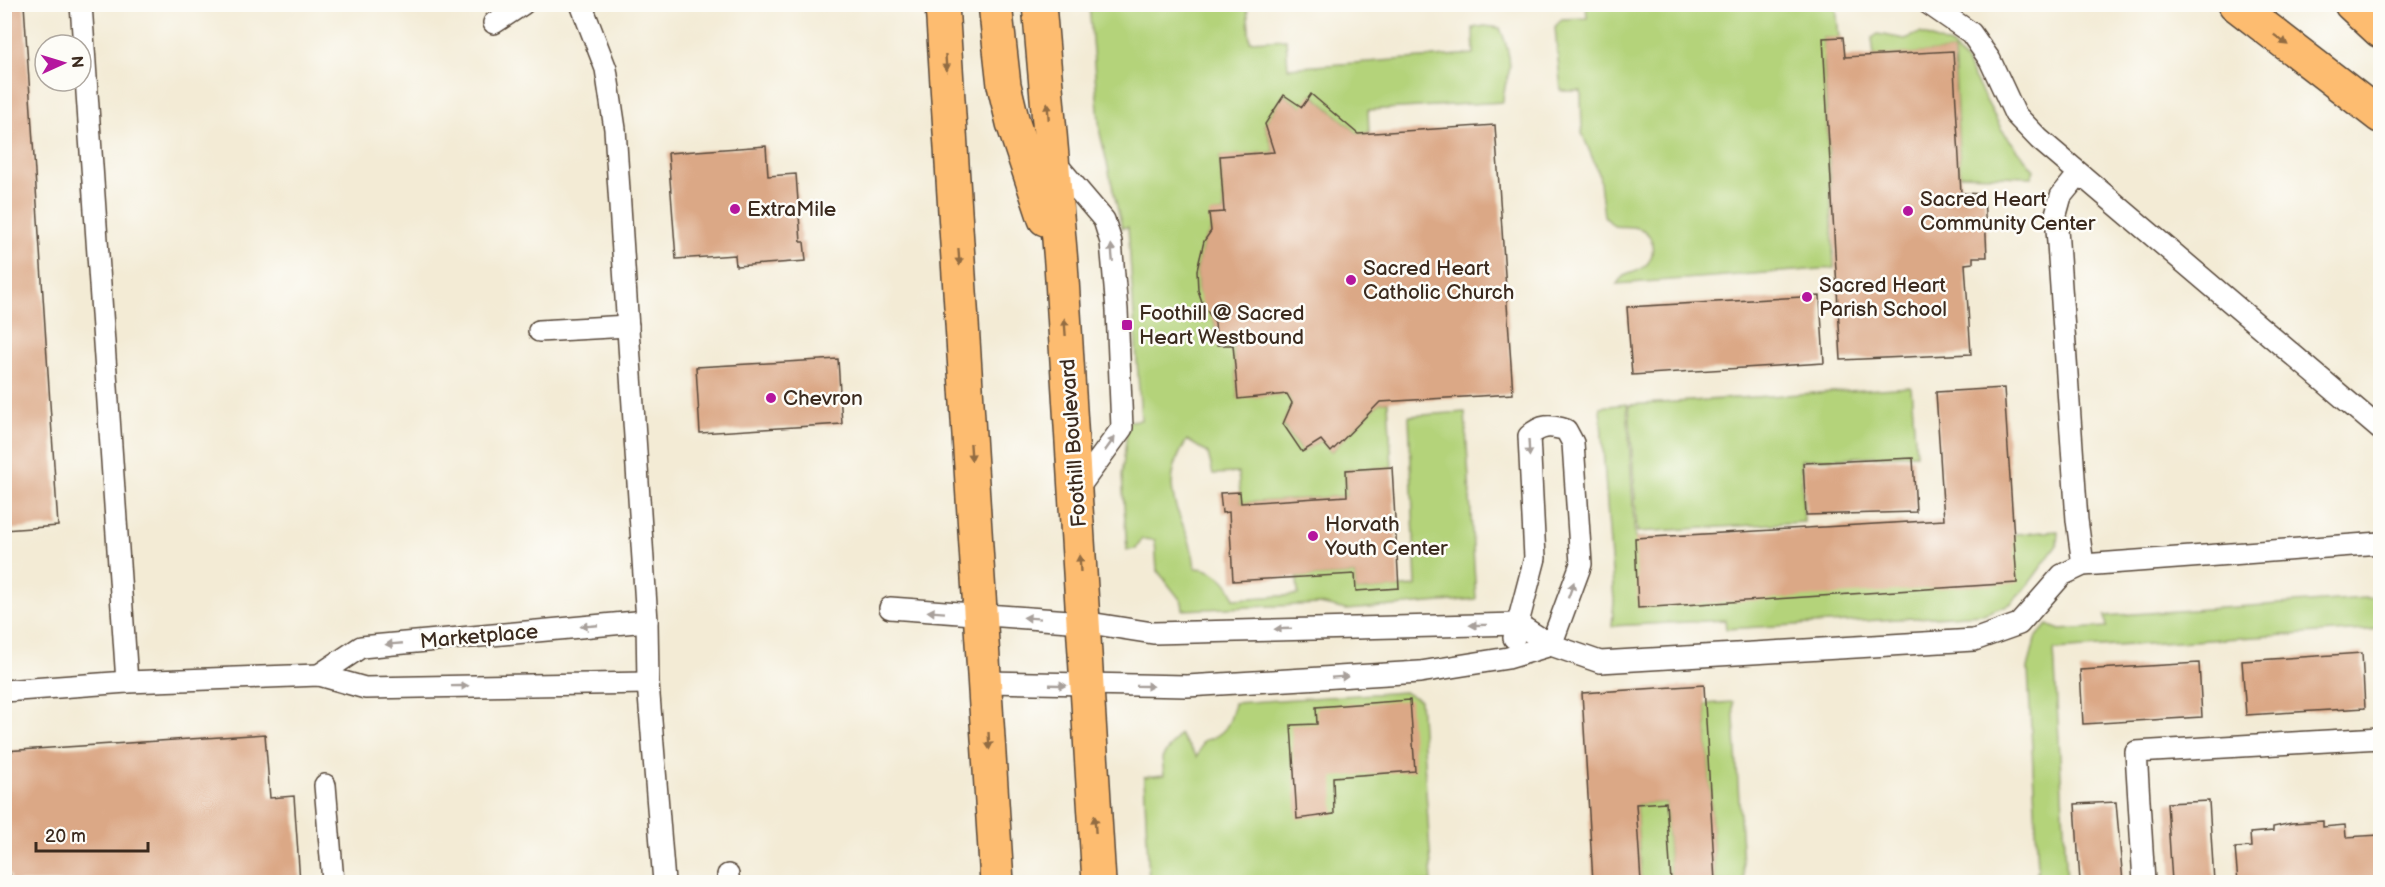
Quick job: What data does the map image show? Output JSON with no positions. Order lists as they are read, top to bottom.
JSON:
{
  "streets": {
    "main road": ["Foothill Boulevard"],
    "lane": ["Marketplace"]
  },
  "places": {
    "other": [
      "ExtraMile",
      "Sacred Heart Community Center",
      "Sacred Heart Catholic Church",
      "Sacred Heart Parish School",
      "Chevron",
      "Horvath Youth Center"
    ],
    "transit": ["Foothill @ Sacred Heart Westbound"]
  },
  "scale_bar": "20 m",
  "north": "right"
}
